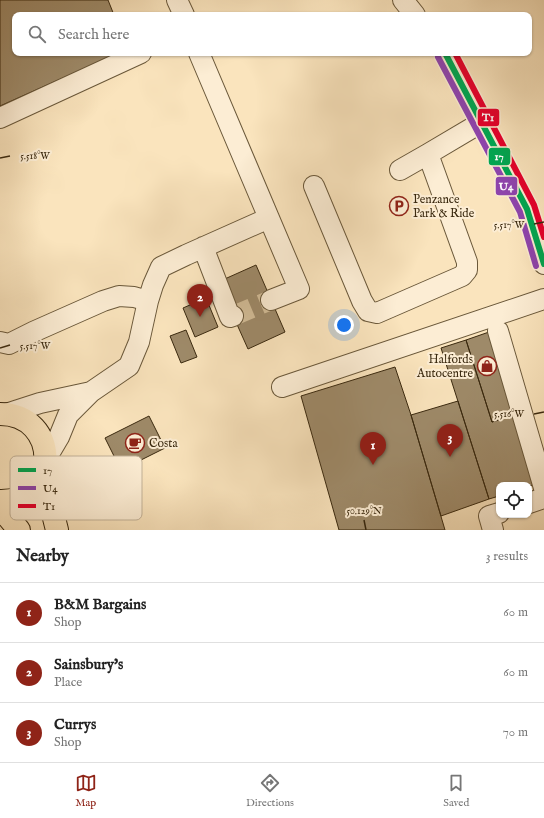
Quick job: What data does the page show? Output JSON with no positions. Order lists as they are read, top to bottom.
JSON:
{
  "places": {
    "parking": ["Penzance Park & Ride"],
    "shop": ["Halfords Autocentre"],
    "cafe": ["Costa"]
  },
  "lines": ["transit line 17", "transit line T1", "transit line U4"],
  "legend": ["17", "U4", "T1"],
  "page": {
    "search": "Search here",
    "pins": ["2", "3", "1"],
    "heading": ["Nearby", "3 results"],
    "list": [
      {
        "mark": "1",
        "name": "B&M Bargains",
        "note": "Shop",
        "value": "60 m"
      },
      {
        "mark": "2",
        "name": "Sainsbury's",
        "note": "Place",
        "value": "60 m"
      },
      {
        "mark": "3",
        "name": "Currys",
        "note": "Shop",
        "value": "70 m"
      }
    ],
    "nav": ["Map", "Directions", "Saved"]
  },
  "coordinates": [
    "5.518°W",
    "5.517°W",
    "5.516°W",
    "50.129°N"
  ]
}
